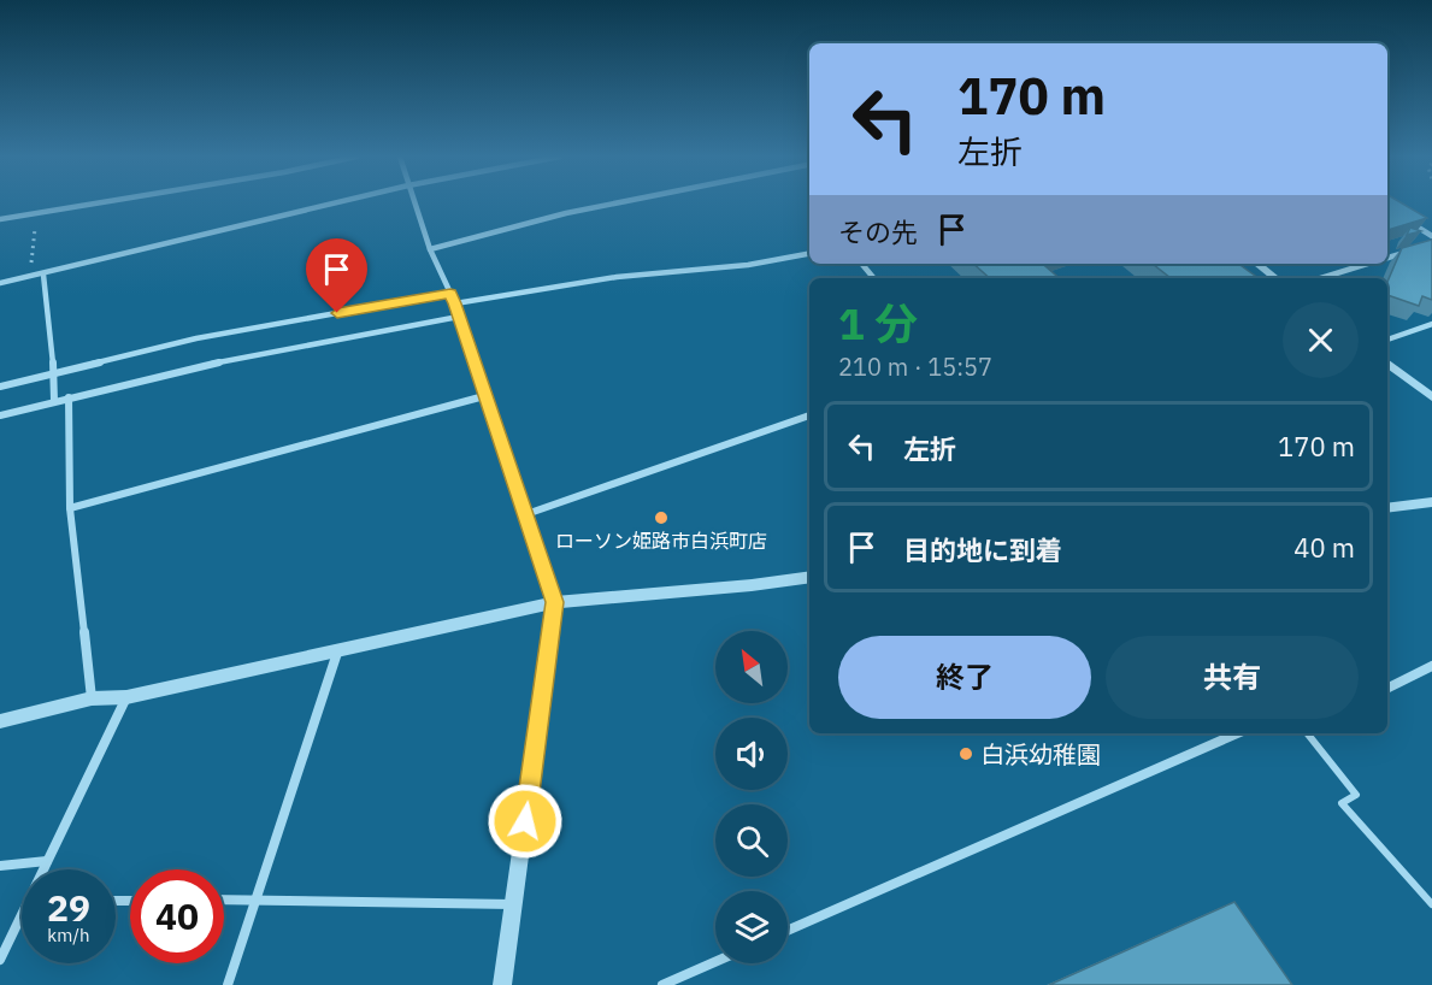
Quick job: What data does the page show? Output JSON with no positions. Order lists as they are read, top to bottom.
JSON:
{
  "places": ["ローソン姫路市白浜町店", "白浜幼稚園"],
  "north": "top left",
  "page": {
    "turn": ["170 m", "左折"],
    "then": "その先",
    "heading": ["1 分", "210 m · 15:57"],
    "list": [
      {
        "name": "左折",
        "value": "170 m"
      },
      {
        "name": "目的地に到着",
        "value": "40 m"
      }
    ],
    "buttons": ["終了", "共有"],
    "speed": "29 km/h",
    "limit": "40"
  }
}
